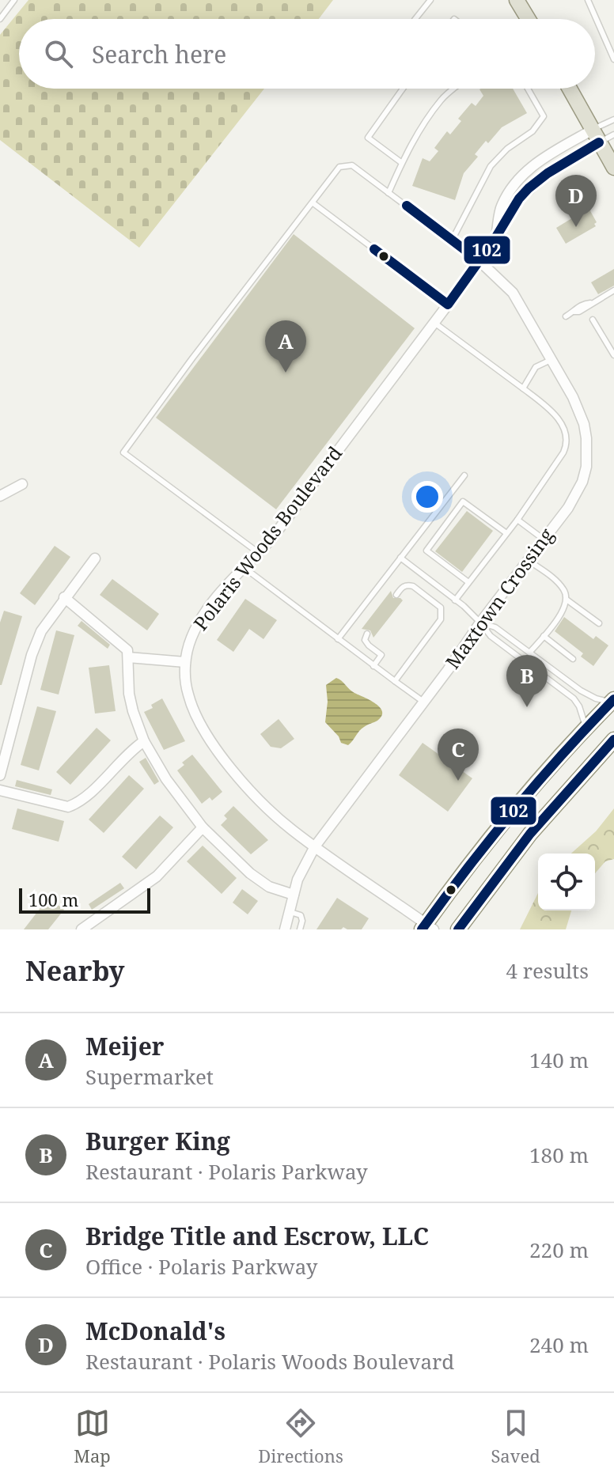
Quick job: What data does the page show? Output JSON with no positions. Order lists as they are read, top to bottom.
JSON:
{
  "streets": {
    "street": ["Polaris Woods Boulevard", "Maxtown Crossing"]
  },
  "crossings": [
    ["Polaris Woods Boulevard", "Maxtown Crossing"]
  ],
  "lines": ["transit line 102"],
  "scale_bar": "100 m",
  "page": {
    "search": "Search here",
    "pins": [
      "D",
      "A",
      "B",
      "C"
    ],
    "scale": "100 m",
    "heading": ["Nearby", "4 results"],
    "list": [
      {
        "mark": "A",
        "name": "Meijer",
        "note": "Supermarket",
        "value": "140 m"
      },
      {
        "mark": "B",
        "name": "Burger King",
        "note": "Restaurant · Polaris Parkway",
        "value": "180 m"
      },
      {
        "mark": "C",
        "name": "Bridge Title and Escrow, LLC",
        "note": "Office · Polaris Parkway",
        "value": "220 m"
      },
      {
        "mark": "D",
        "name": "McDonald's",
        "note": "Restaurant · Polaris Woods Boulevard",
        "value": "240 m"
      }
    ],
    "nav": ["Map", "Directions", "Saved"]
  }
}
